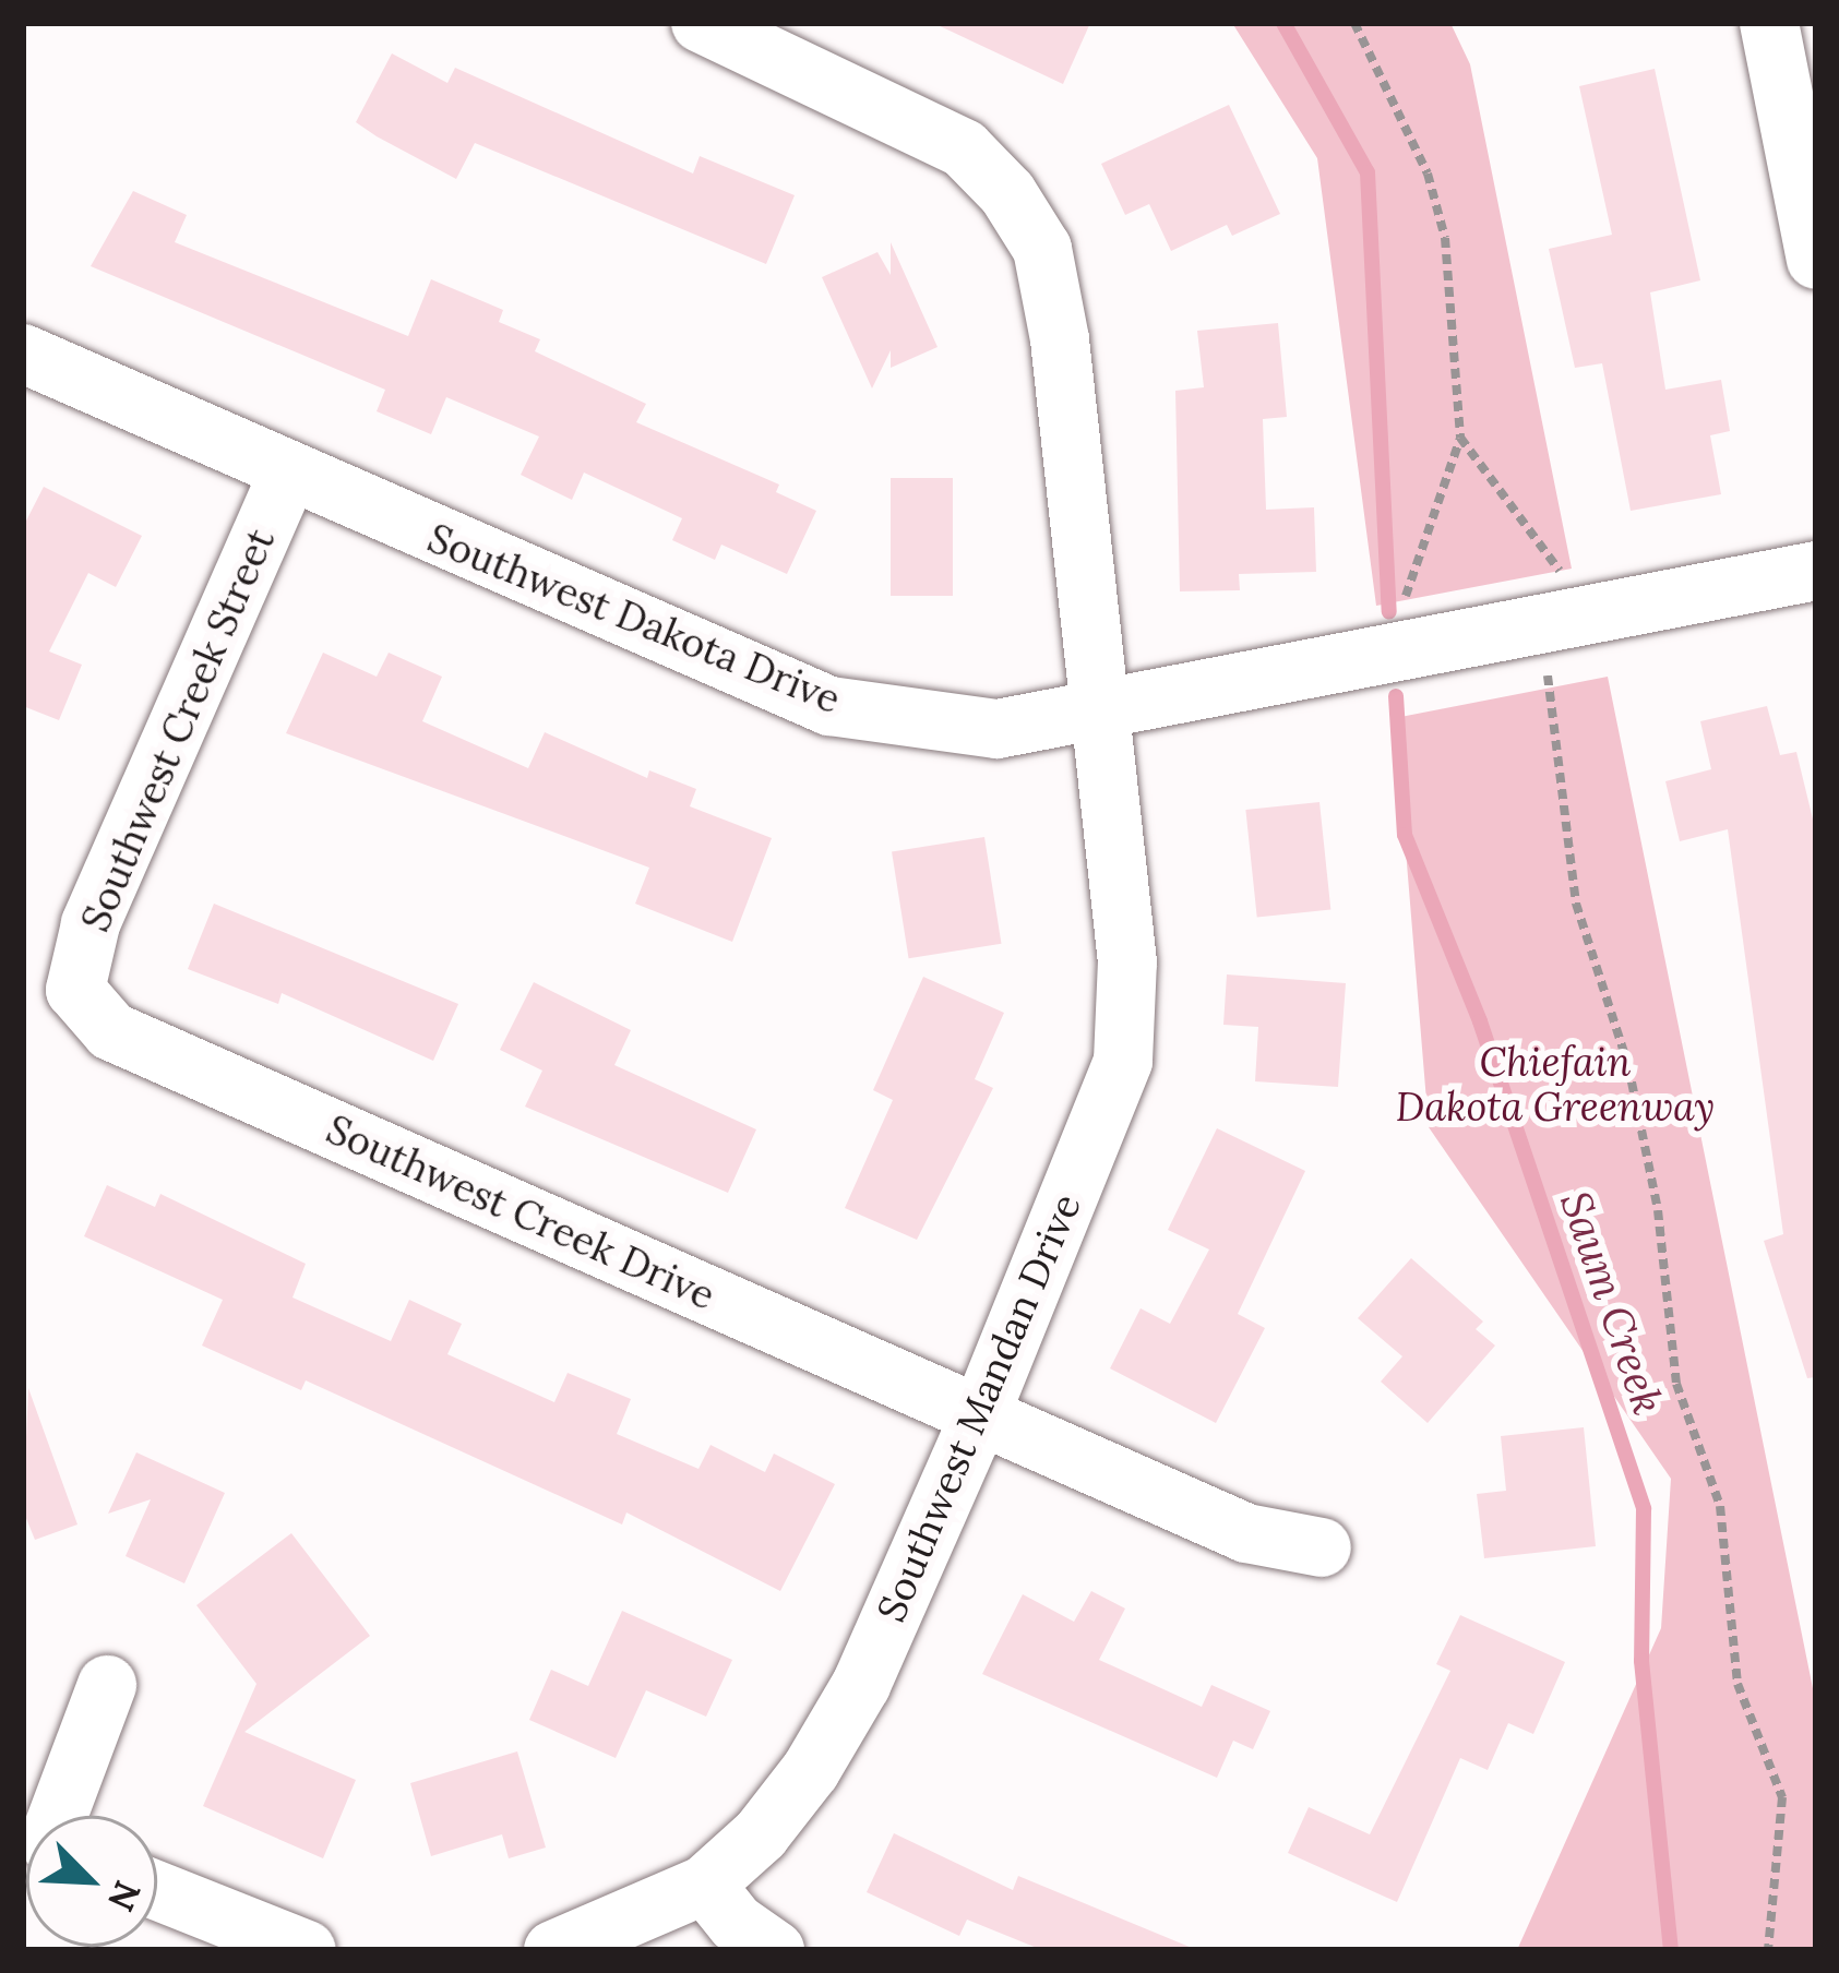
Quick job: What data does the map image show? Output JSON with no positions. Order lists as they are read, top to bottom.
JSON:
{
  "streets": {
    "street": [
      "Southwest Dakota Drive",
      "Southwest Creek Street",
      "Southwest Creek Drive",
      "Southwest Mandan Drive"
    ]
  },
  "crossings": [
    ["Southwest Dakota Drive", "Southwest Creek Street"],
    ["Southwest Dakota Drive", "Southwest Mandan Drive"],
    ["Southwest Creek Street", "Southwest Creek Drive"],
    ["Southwest Creek Drive", "Southwest Mandan Drive"]
  ],
  "water": ["Saum Creek"],
  "parks": ["Chiefain Dakota Greenway"],
  "north": "bottom right"
}
